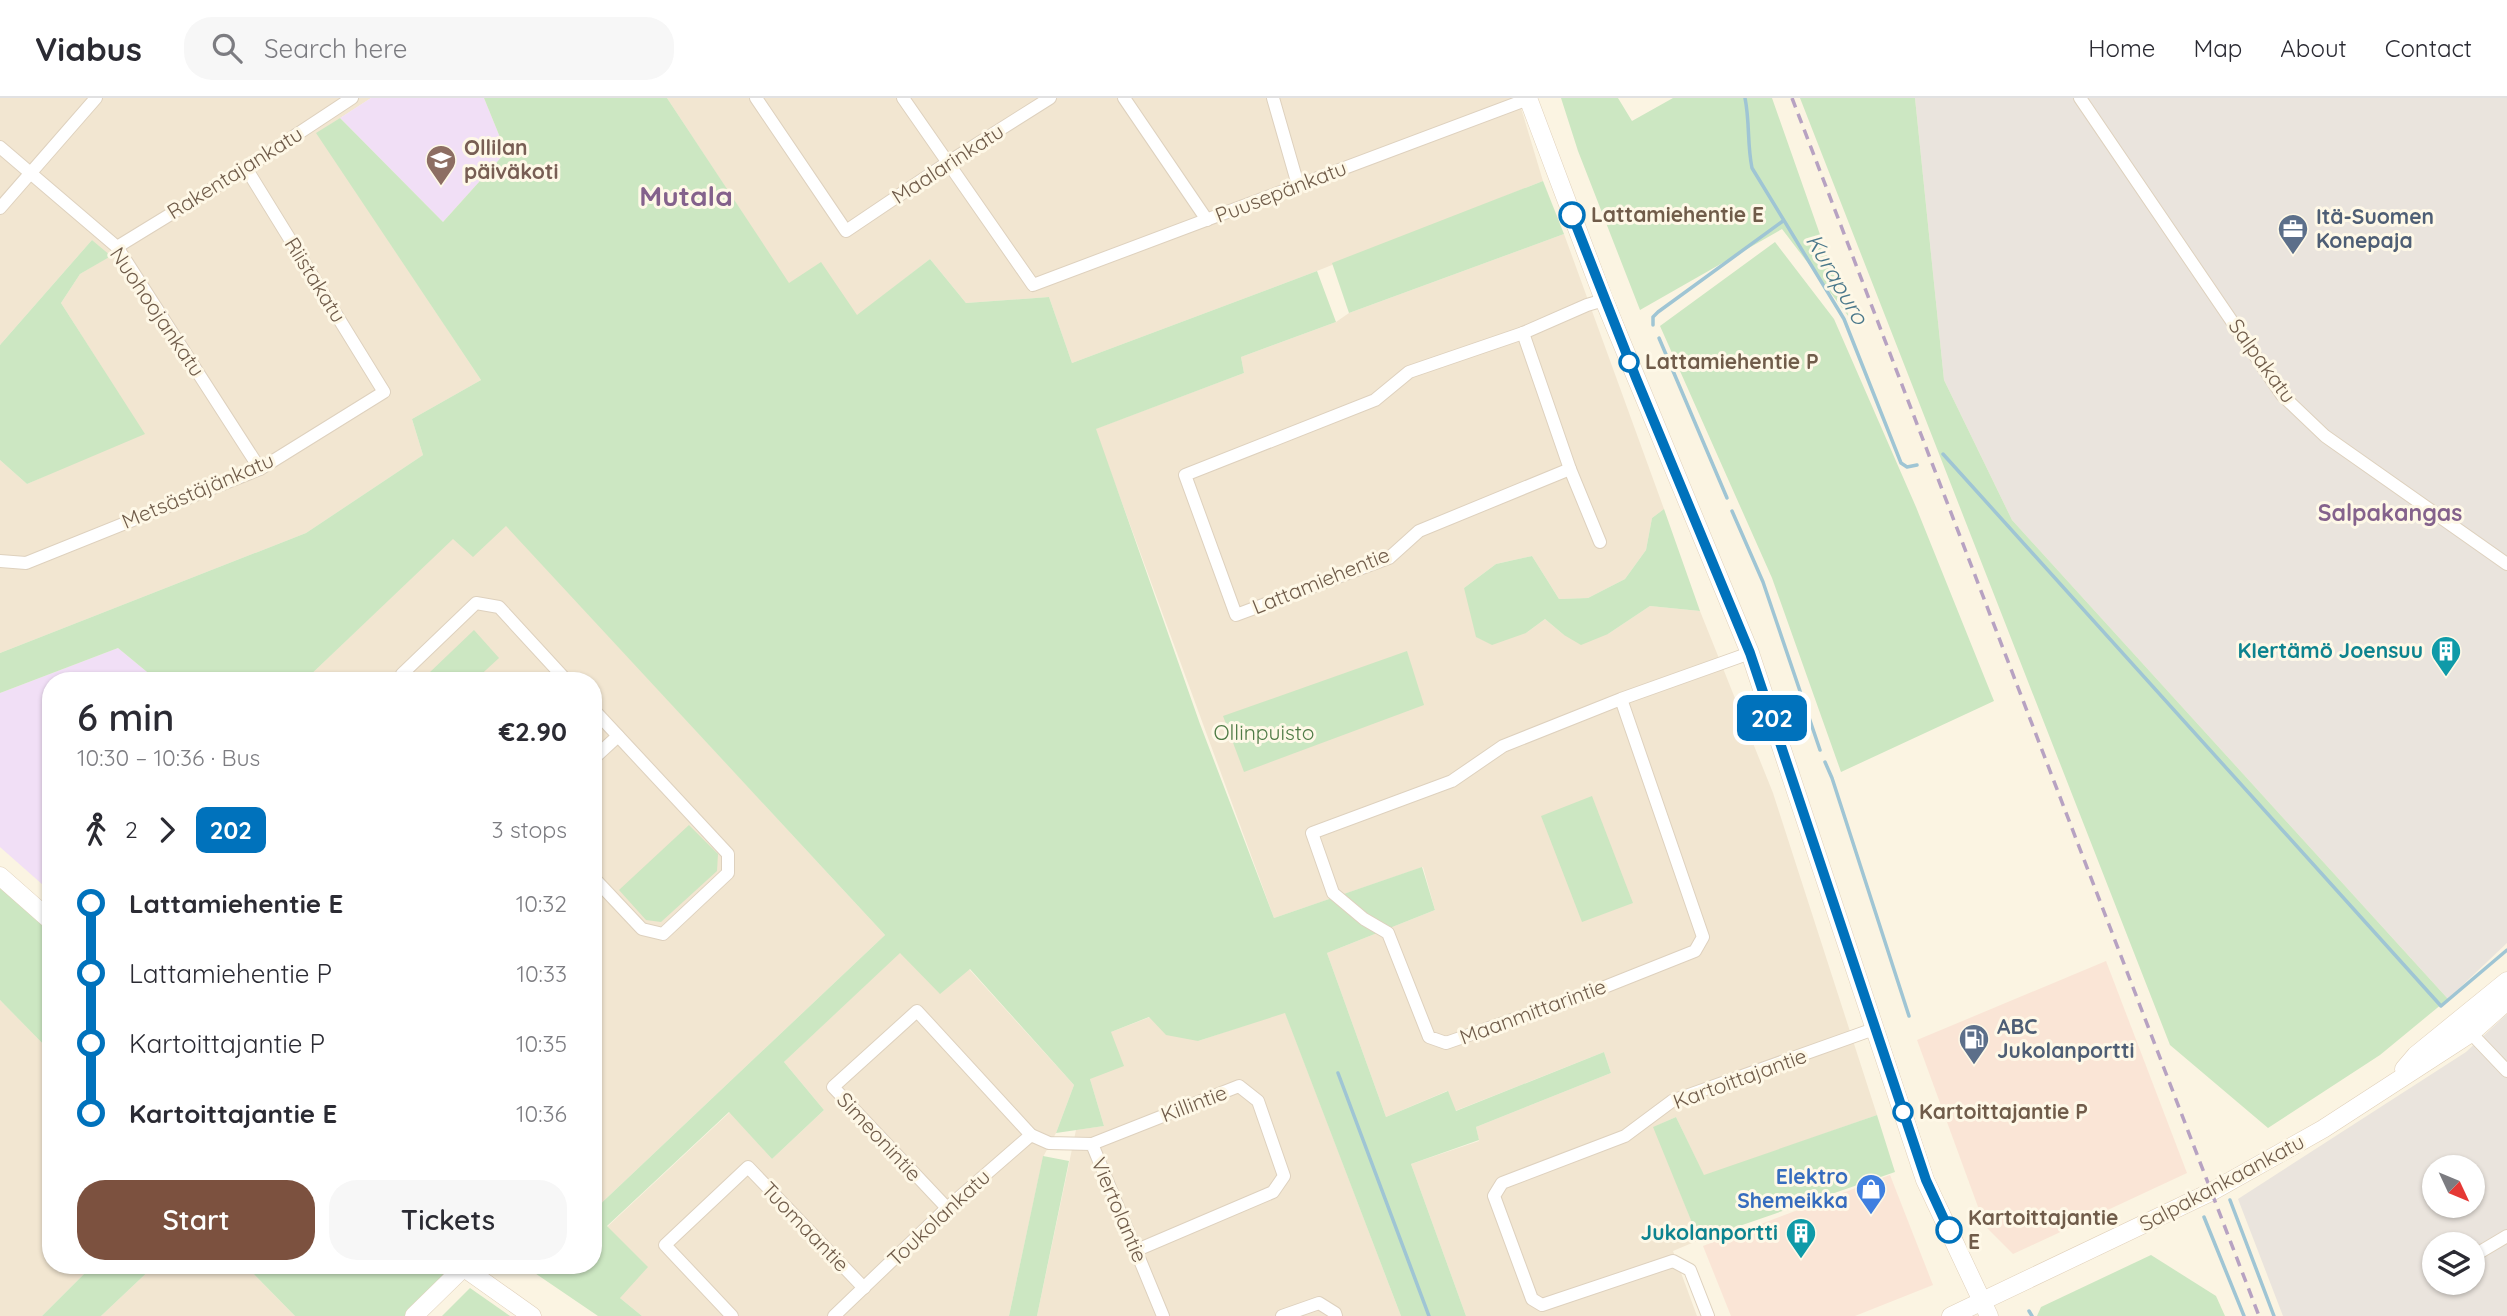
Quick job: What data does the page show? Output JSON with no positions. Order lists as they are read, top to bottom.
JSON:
{
  "streets": {
    "street": [
      "Maalarinkatu",
      "Rakentajankatu",
      "Puusepänkatu",
      "Riistakatu",
      "Nuohoojankatu",
      "Salpakatu",
      "Metsästäjänkatu",
      "Lattamiehentie",
      "Maanmittarintie",
      "Kartoittajantie",
      "Killintie",
      "Simeonintie",
      "Salpakankaankatu",
      "Viertolantie",
      "Toukolankatu",
      "Tuomaantie"
    ]
  },
  "crossings": [
    ["Maalarinkatu", "Puusepänkatu"],
    ["Rakentajankatu", "Riistakatu"],
    ["Rakentajankatu", "Nuohoojankatu"],
    ["Riistakatu", "Metsästäjänkatu"],
    ["Nuohoojankatu", "Metsästäjänkatu"],
    ["Killintie", "Viertolantie"],
    ["Simeonintie", "Viertolantie"],
    ["Simeonintie", "Toukolankatu"],
    ["Viertolantie", "Toukolankatu"],
    ["Toukolankatu", "Tuomaantie"]
  ],
  "districts": ["Mutala", "Salpakangas"],
  "water": ["Kurapuro"],
  "parks": ["Ollinpuisto"],
  "places": {
    "school or university": ["Ollilan päiväkoti"],
    "other": [
      "Lattamiehentie E",
      "Lattamiehentie P",
      "Kartoittajantie P",
      "Kartoittajantie E"
    ],
    "office": ["Itä-Suomen Konepaja"],
    "building": ["KIertämö Joensuu", "Jukolanportti"],
    "fuel station": ["ABC Jukolanportti"],
    "shop": ["Elektro Shemeikka"]
  },
  "lines": ["bus line 202"],
  "north": "bottom right",
  "page": {
    "header": "Viabus",
    "search": "Search here",
    "nav": [
      "Home",
      "Map",
      "About",
      "Contact"
    ],
    "on_map": "202",
    "heading": ["6 min", "10:30 – 10:36 · Bus", "€2.90"],
    "legs": ["2", "202", "3 stops"],
    "list": [
      {
        "name": "Lattamiehentie E",
        "value": "10:32"
      },
      {
        "name": "Lattamiehentie P",
        "value": "10:33"
      },
      {
        "name": "Kartoittajantie P",
        "value": "10:35"
      },
      {
        "name": "Kartoittajantie E",
        "value": "10:36"
      }
    ],
    "buttons": ["Start", "Tickets"]
  }
}
